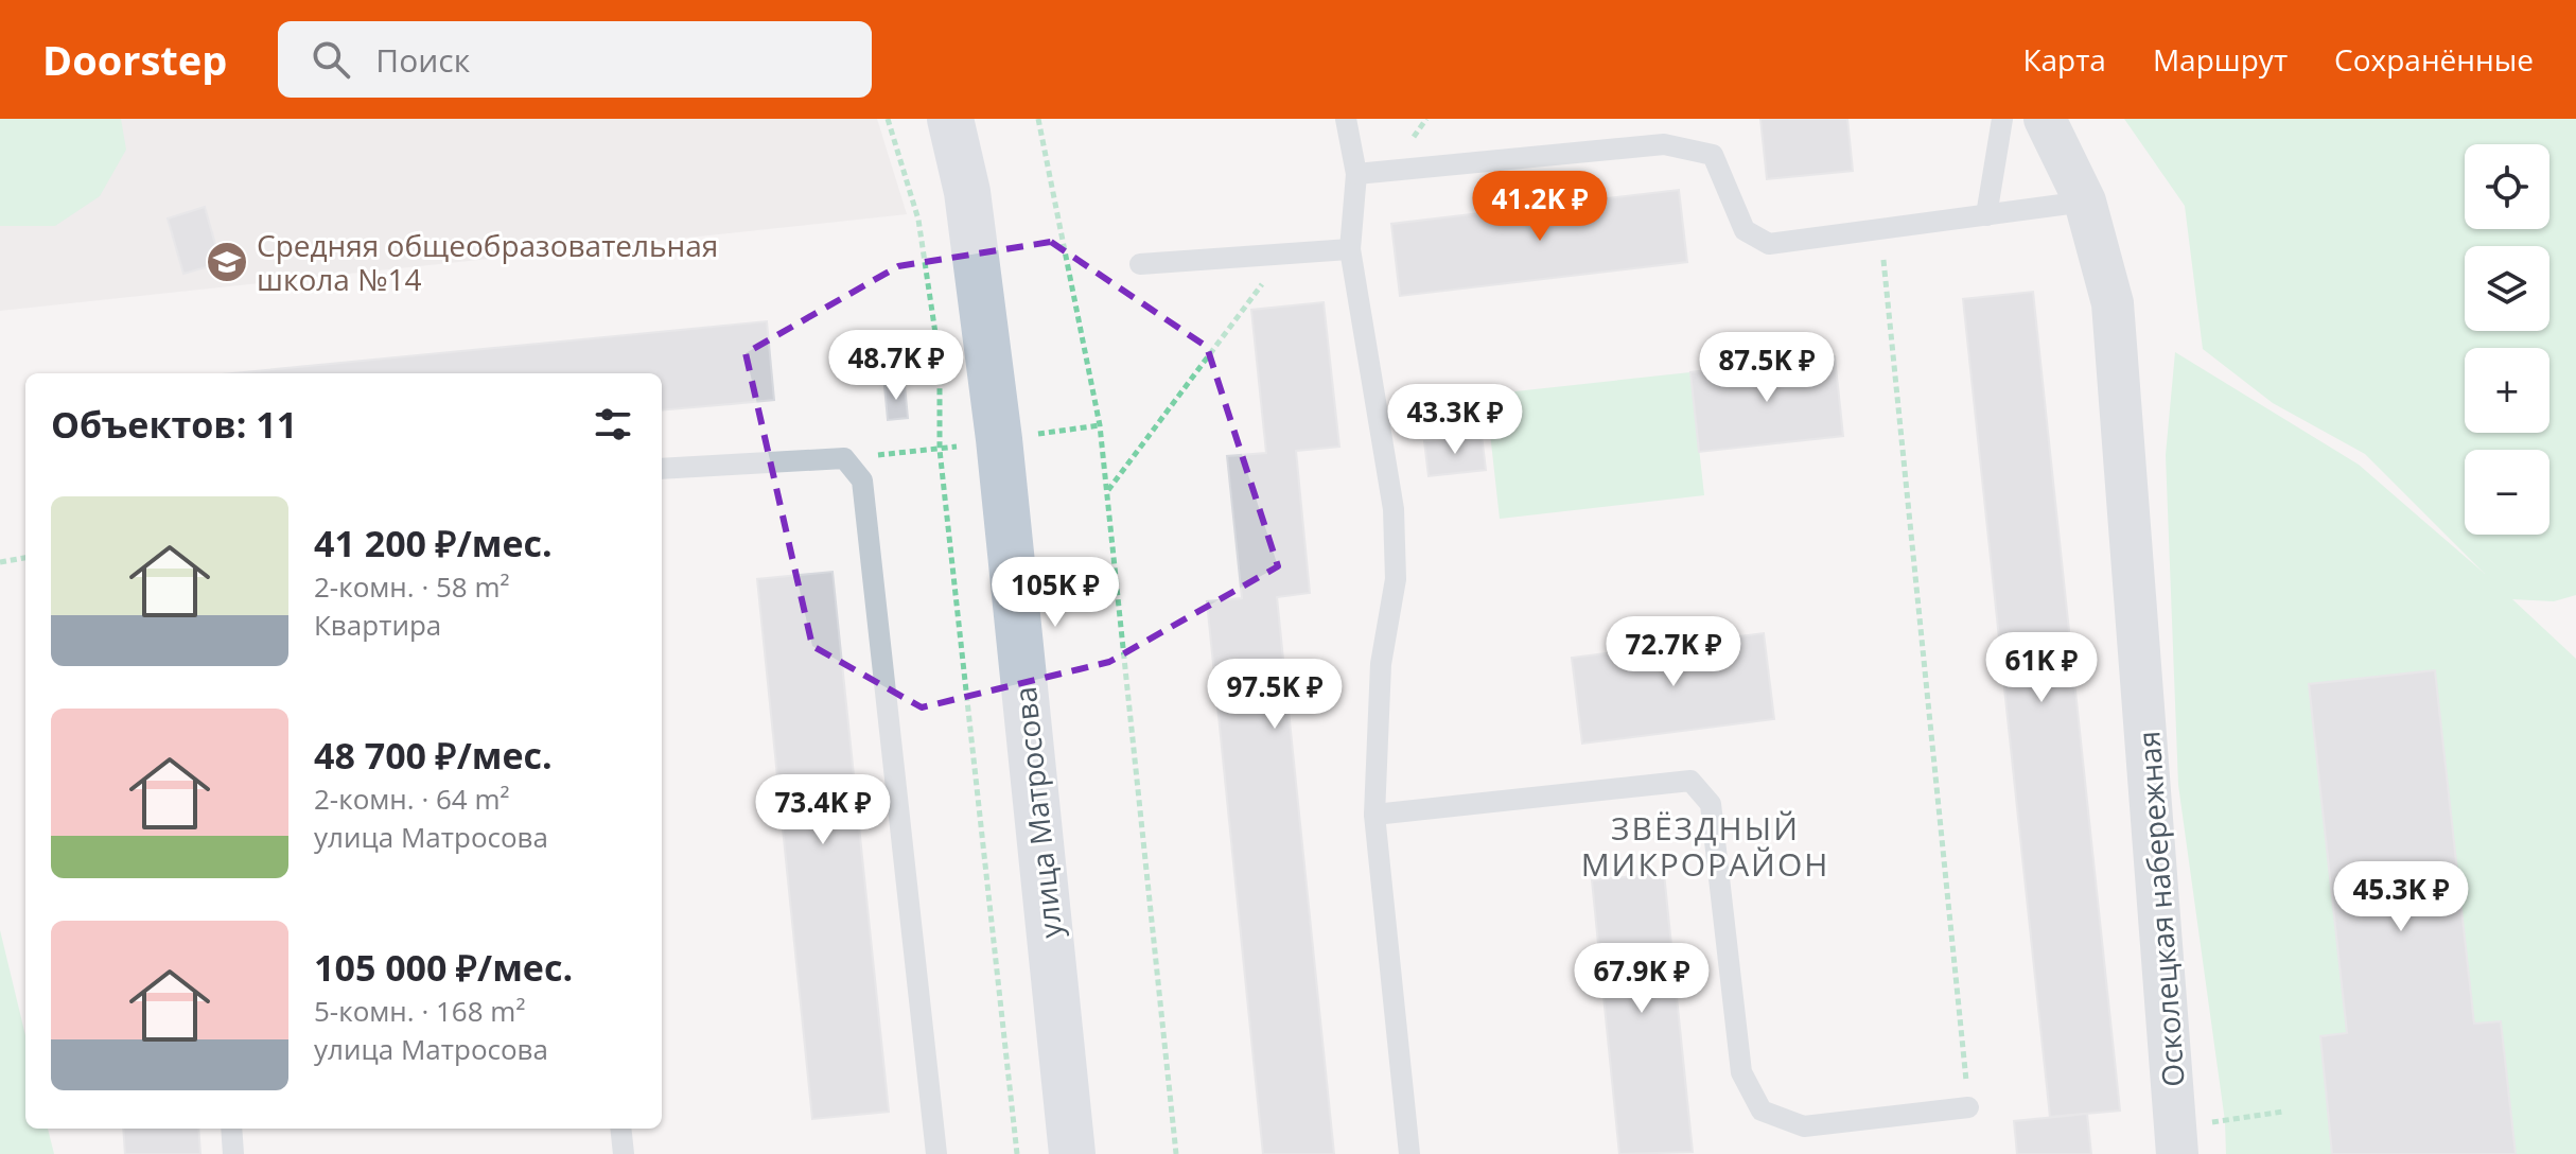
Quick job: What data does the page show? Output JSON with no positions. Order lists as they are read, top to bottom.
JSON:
{
  "streets": {
    "main road": ["улица Матросова"],
    "street": ["Осколецкая набережная"]
  },
  "districts": ["ЗВЁЗДНЫЙ МИКРОРАЙОН"],
  "places": {
    "school or university": ["Средняя общеобразовательная школа №14"]
  },
  "page": {
    "header": "Doorstep",
    "search": "Поиск",
    "nav": ["Карта", "Маршрут", "Сохранённые"],
    "map_buttons": ["+", "−"],
    "price": [
      "41.2K ₽",
      "48.7K ₽",
      "87.5K ₽",
      "43.3K ₽",
      "105K ₽",
      "72.7K ₽",
      "61K ₽",
      "97.5K ₽",
      "73.4K ₽",
      "45.3K ₽",
      "67.9K ₽"
    ],
    "heading": "Объектов: 11",
    "list": [
      {
        "name": "41 200 ₽/мес.",
        "note": "2-комн. · 58 m² · Квартира"
      },
      {
        "name": "48 700 ₽/мес.",
        "note": "2-комн. · 64 m² · улица Матросова"
      },
      {
        "name": "105 000 ₽/мес.",
        "note": "5-комн. · 168 m² · улица Матросова"
      }
    ]
  }
}
